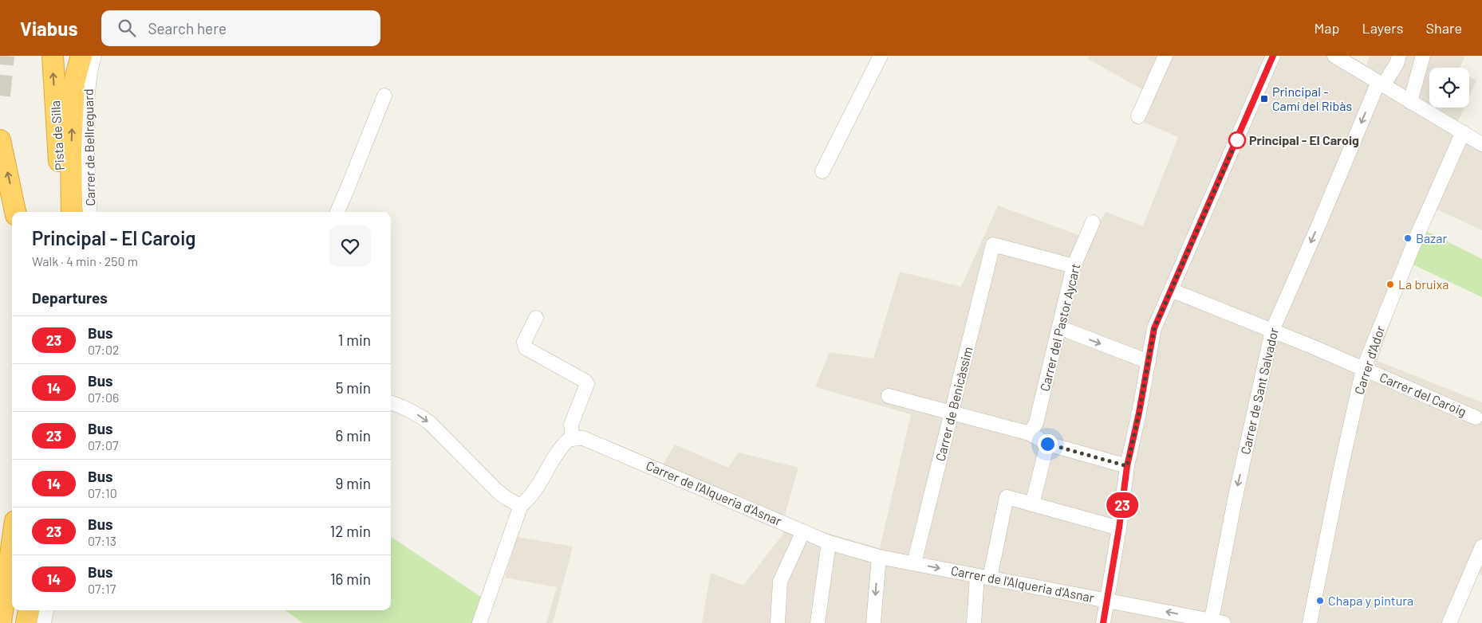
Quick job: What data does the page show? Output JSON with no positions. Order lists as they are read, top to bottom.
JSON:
{
  "streets": {
    "highway": ["Pista de Silla"],
    "street": [
      "Carrer de Bellreguard",
      "Carrer del Pastor Aycart",
      "Carrer d'Ador",
      "Carrer de Sant Salvador",
      "Carrer del Caroig",
      "Carrer de Benicàssim",
      "Carrer de l'Alqueria d'Asnar"
    ]
  },
  "crossings": [
    ["Carrer del Pastor Aycart", "Carrer de Benicàssim"],
    ["Carrer d'Ador", "Carrer del Caroig"],
    ["Carrer de Sant Salvador", "Carrer del Caroig"],
    ["Carrer de Sant Salvador", "Carrer de l'Alqueria d'Asnar"],
    ["Carrer de Benicàssim", "Carrer de l'Alqueria d'Asnar"]
  ],
  "places": {
    "transit": ["Principal - Camí del Ribàs"],
    "other": [
      "Principal - El Caroig",
      "Bazar",
      "La bruixa",
      "Chapa y pintura"
    ]
  },
  "lines": ["bus line 23"],
  "page": {
    "header": "Viabus",
    "search": "Search here",
    "nav": ["Map", "Layers", "Share"],
    "on_map": "23",
    "heading": [
      ["Principal - El Caroig", "Walk · 4 min · 250 m"],
      "Departures"
    ],
    "list": [
      {
        "mark": "23",
        "name": "Bus",
        "note": "07:02",
        "value": "1 min"
      },
      {
        "mark": "14",
        "name": "Bus",
        "note": "07:06",
        "value": "5 min"
      },
      {
        "mark": "23",
        "name": "Bus",
        "note": "07:07",
        "value": "6 min"
      },
      {
        "mark": "14",
        "name": "Bus",
        "note": "07:10",
        "value": "9 min"
      },
      {
        "mark": "23",
        "name": "Bus",
        "note": "07:13",
        "value": "12 min"
      },
      {
        "mark": "14",
        "name": "Bus",
        "note": "07:17",
        "value": "16 min"
      }
    ]
  }
}
